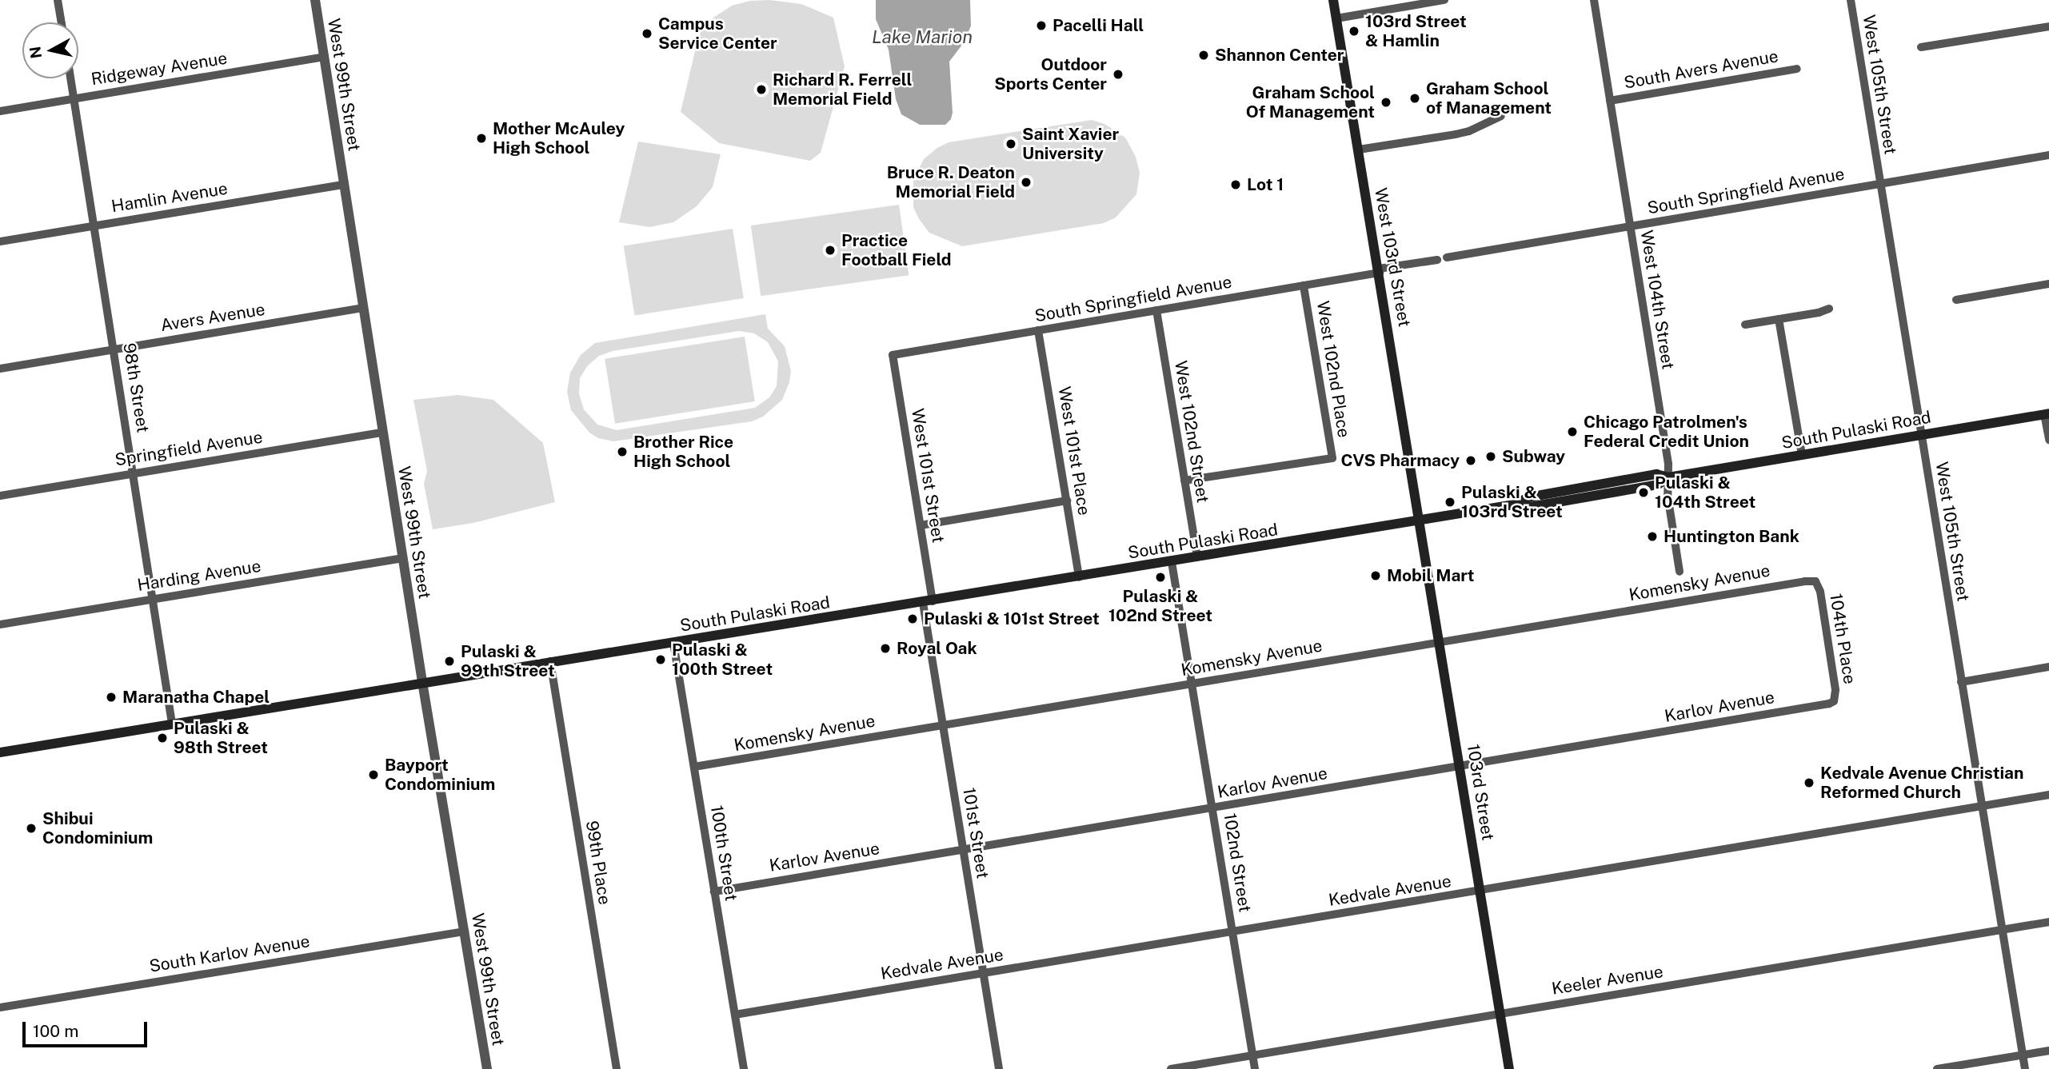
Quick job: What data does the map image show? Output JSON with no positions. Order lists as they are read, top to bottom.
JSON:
{
  "streets": {
    "main road": ["West 103rd Street", "South Pulaski Road", "103rd Street"],
    "street": [
      "Ridgeway Avenue",
      "South Avers Avenue",
      "West 99th Street",
      "West 105th Street",
      "South Springfield Avenue",
      "Hamlin Avenue",
      "West 104th Street",
      "Avers Avenue",
      "West 102nd Place",
      "98th Street",
      "West 102nd Street",
      "Springfield Avenue",
      "West 101st Place",
      "West 101st Street",
      "Harding Avenue",
      "Komensky Avenue",
      "104th Place",
      "Karlov Avenue",
      "101st Street",
      "100th Street",
      "99th Place",
      "102nd Street",
      "Kedvale Avenue",
      "South Karlov Avenue",
      "Keeler Avenue"
    ]
  },
  "crossings": [
    ["Ridgeway Avenue", "West 99th Street"],
    ["Ridgeway Avenue", "98th Street"],
    ["South Avers Avenue", "West 104th Street"],
    ["West 99th Street", "Hamlin Avenue"],
    ["West 99th Street", "Avers Avenue"],
    ["West 99th Street", "South Pulaski Road"],
    ["West 99th Street", "Springfield Avenue"],
    ["West 99th Street", "Harding Avenue"],
    ["West 99th Street", "South Karlov Avenue"],
    ["West 105th Street", "South Springfield Avenue"],
    ["West 105th Street", "South Pulaski Road"],
    ["West 105th Street", "Kedvale Avenue"],
    ["West 105th Street", "Keeler Avenue"],
    ["South Springfield Avenue", "West 103rd Street"],
    ["South Springfield Avenue", "West 104th Street"],
    ["South Springfield Avenue", "West 102nd Place"],
    ["South Springfield Avenue", "West 102nd Street"],
    ["South Springfield Avenue", "West 101st Place"],
    ["South Springfield Avenue", "West 101st Street"],
    ["Hamlin Avenue", "98th Street"],
    ["West 103rd Street", "South Pulaski Road"],
    ["West 103rd Street", "103rd Street"],
    ["West 104th Street", "South Pulaski Road"],
    ["Avers Avenue", "98th Street"],
    ["West 102nd Place", "West 102nd Street"],
    ["98th Street", "South Pulaski Road"],
    ["98th Street", "Springfield Avenue"],
    ["98th Street", "Harding Avenue"],
    ["South Pulaski Road", "West 102nd Street"],
    ["South Pulaski Road", "West 101st Place"],
    ["South Pulaski Road", "West 101st Street"],
    ["South Pulaski Road", "103rd Street"],
    ["South Pulaski Road", "101st Street"],
    ["South Pulaski Road", "100th Street"],
    ["South Pulaski Road", "99th Place"],
    ["South Pulaski Road", "102nd Street"],
    ["West 101st Street", "101st Street"],
    ["Komensky Avenue", "104th Place"],
    ["Komensky Avenue", "103rd Street"],
    ["Komensky Avenue", "101st Street"],
    ["Komensky Avenue", "100th Street"],
    ["Komensky Avenue", "102nd Street"],
    ["104th Place", "Karlov Avenue"],
    ["Karlov Avenue", "103rd Street"],
    ["Karlov Avenue", "101st Street"],
    ["Karlov Avenue", "100th Street"],
    ["Karlov Avenue", "102nd Street"],
    ["103rd Street", "Kedvale Avenue"],
    ["103rd Street", "Keeler Avenue"],
    ["101st Street", "Kedvale Avenue"],
    ["100th Street", "Kedvale Avenue"],
    ["102nd Street", "Kedvale Avenue"],
    ["102nd Street", "Keeler Avenue"]
  ],
  "water": ["Lake Marion"],
  "places": [
    "Pacelli Hall",
    "103rd Street & Hamlin",
    "Campus Service Center",
    "Shannon Center",
    "Outdoor Sports Center",
    "Richard R. Ferrell Memorial Field",
    "Graham School of Management",
    "Graham School Of Management",
    "Mother McAuley High School",
    "Saint Xavier University",
    "Bruce R. Deaton Memorial Field",
    "Lot 1",
    "Practice Football Field",
    "Chicago Patrolmen's Federal Credit Union",
    "Brother Rice High School",
    "Subway",
    "CVS Pharmacy",
    "Pulaski & 104th Street",
    "Pulaski & 103rd Street",
    "Huntington Bank",
    "Mobil Mart",
    "Pulaski & 102nd Street",
    "Pulaski & 101st Street",
    "Royal Oak",
    "Pulaski & 100th Street",
    "Pulaski & 99th Street",
    "Maranatha Chapel",
    "Pulaski & 98th Street",
    "Bayport Condominium",
    "Kedvale Avenue Christian Reformed Church",
    "Shibui Condominium"
  ],
  "scale_bar": "100 m",
  "north": "left"
}
